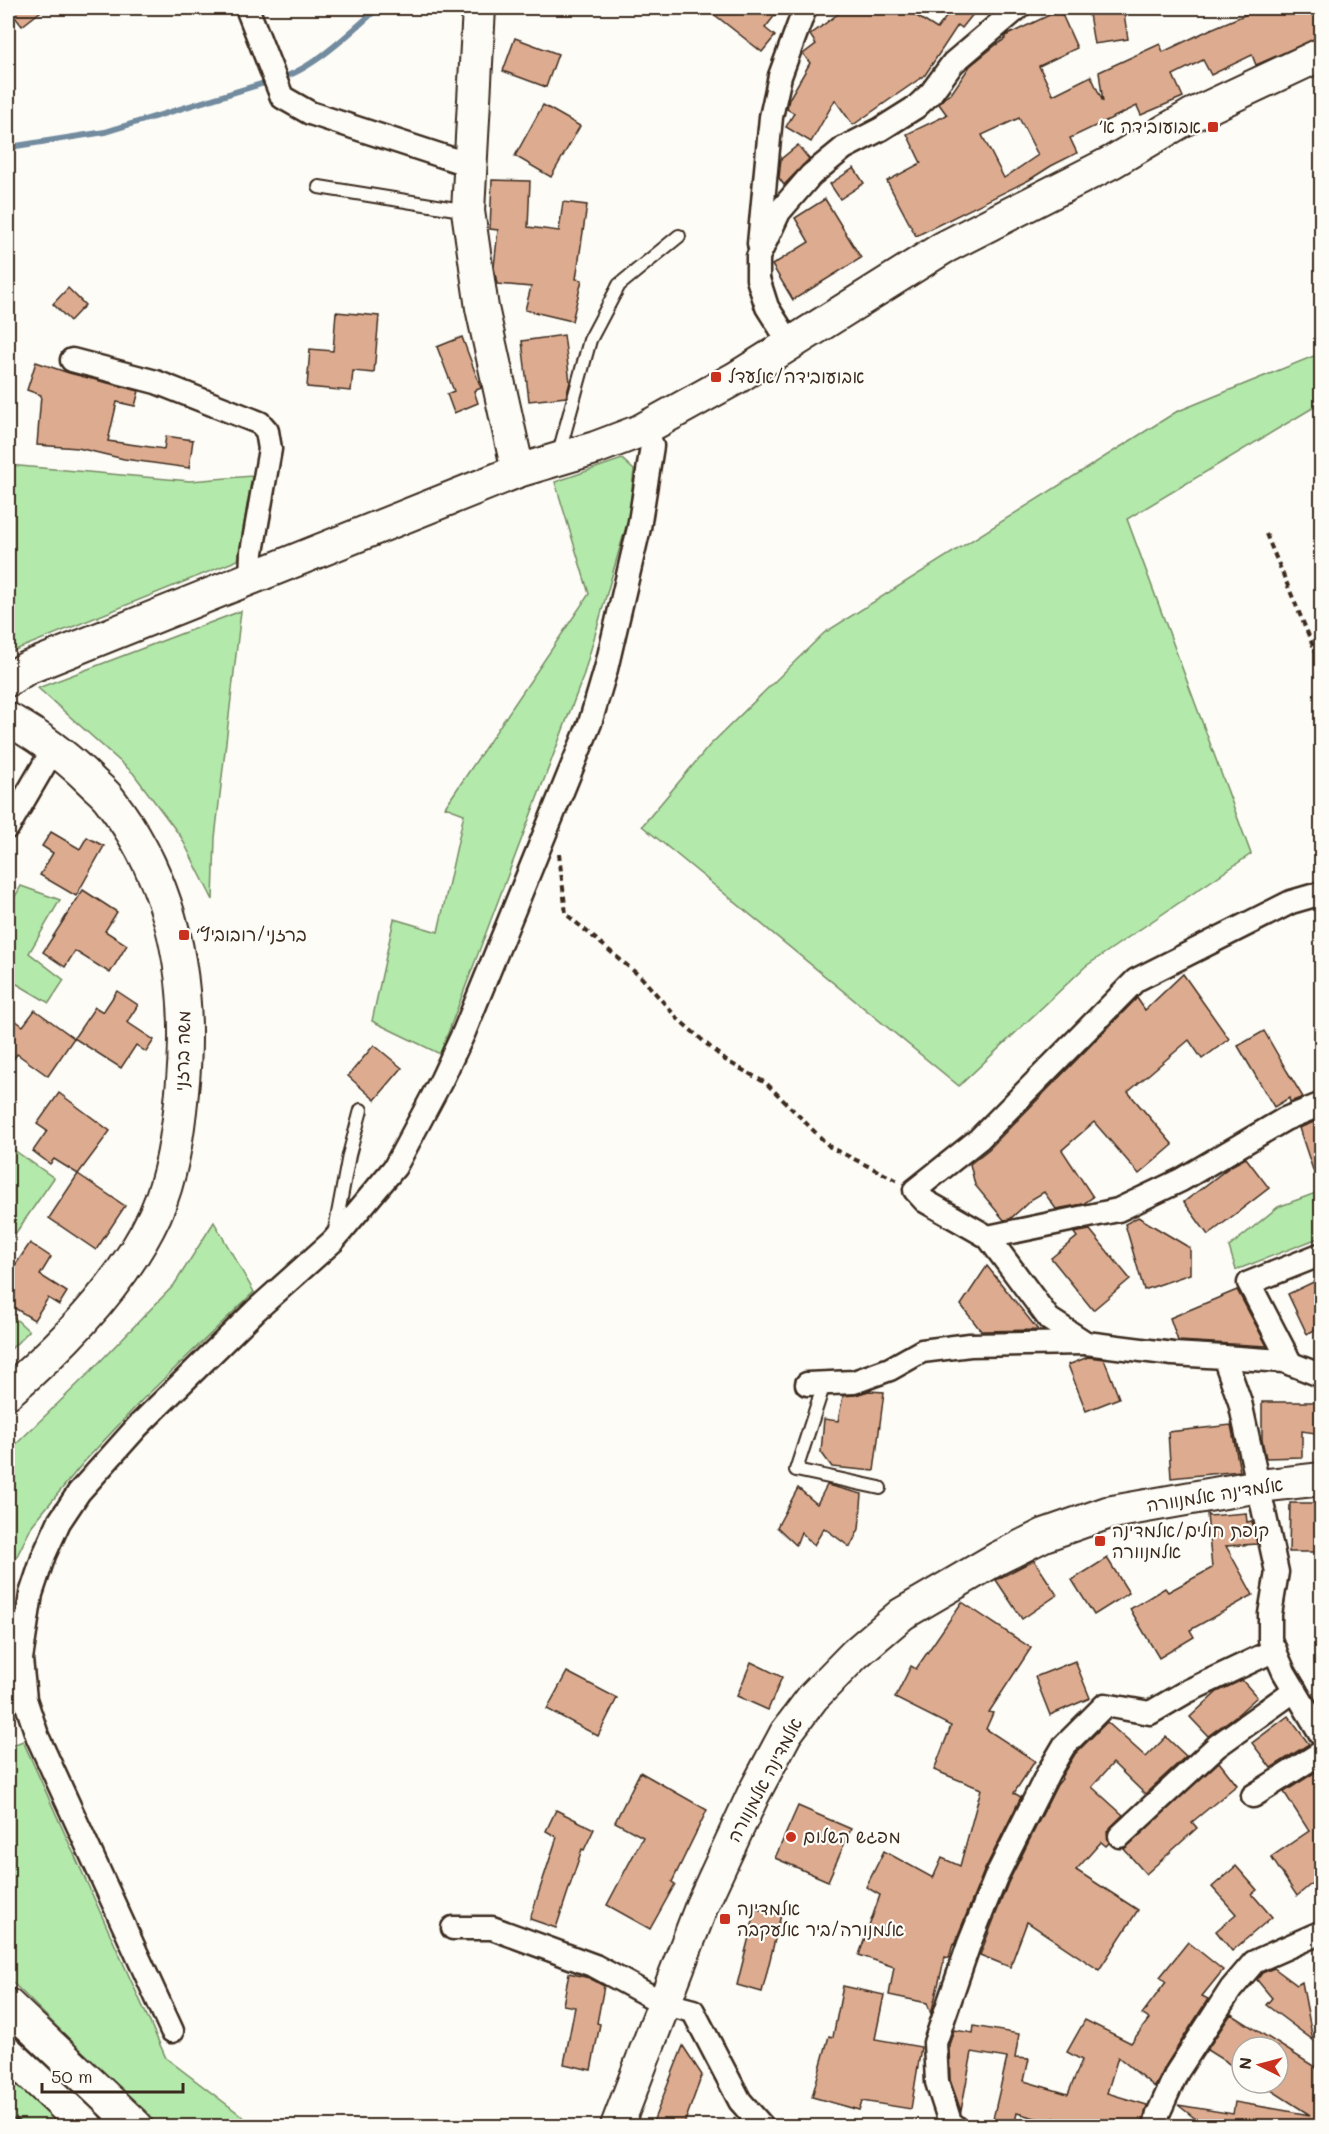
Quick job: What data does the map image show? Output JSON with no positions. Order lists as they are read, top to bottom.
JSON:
{
  "streets": {
    "street": ["משה ברזני", "אלמדינה אלמנוורה"]
  },
  "places": {
    "transit": [
      "אבועובידה א׳",
      "אבועובידה/אלעדל",
      "ברזני/רובוביץ׳",
      "קופת חולים/אלמדינה אלמנוורה",
      "אלמדינה אלמנורה/ביר אלעקבה"
    ],
    "other": ["מפגש השלום"]
  },
  "scale_bar": "50 m",
  "north": "left"
}
